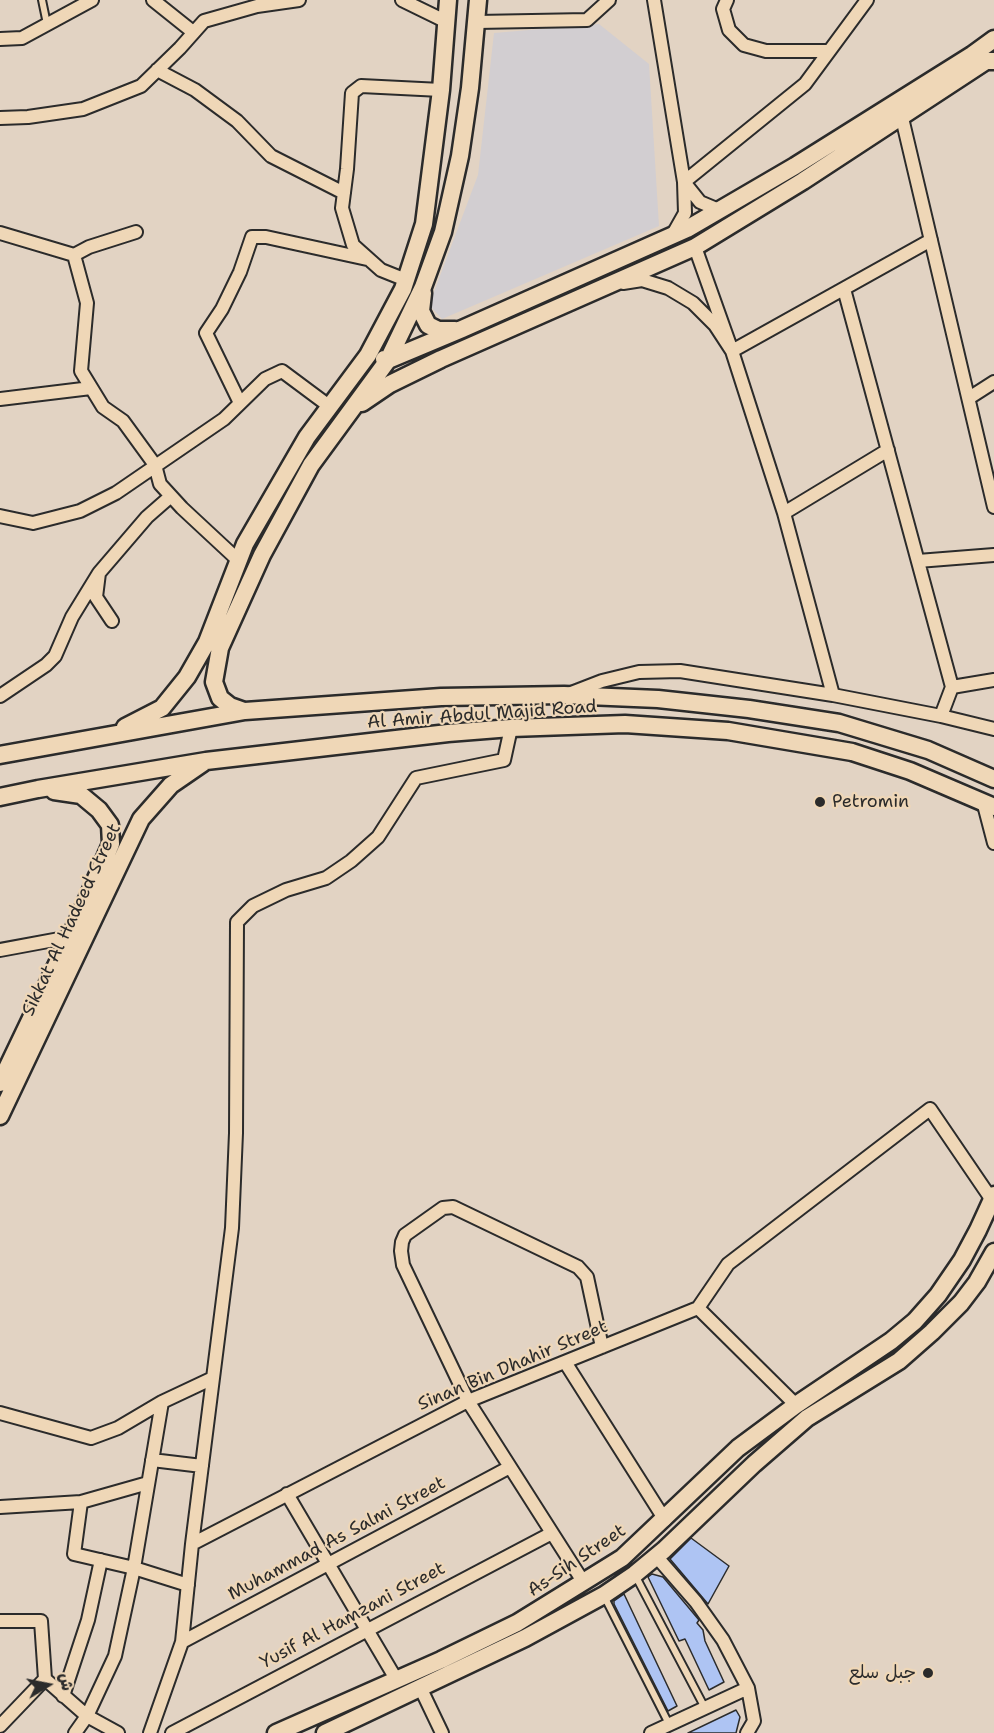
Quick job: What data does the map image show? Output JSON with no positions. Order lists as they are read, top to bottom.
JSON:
{
  "streets": {
    "main road": ["Al Amir Abdul Majid Road", "Sikkat Al Hadeed Street", "As-Sih Street"],
    "street": ["Sinan Bin Dhahir Street", "Muhammad As Salmi Street", "Yusif Al Hamzani Street"]
  },
  "crossings": [
    ["Al Amir Abdul Majid Road", "Sikkat Al Hadeed Street"]
  ],
  "places": ["Petromin", "جبل سلع"],
  "north": "right"
}
